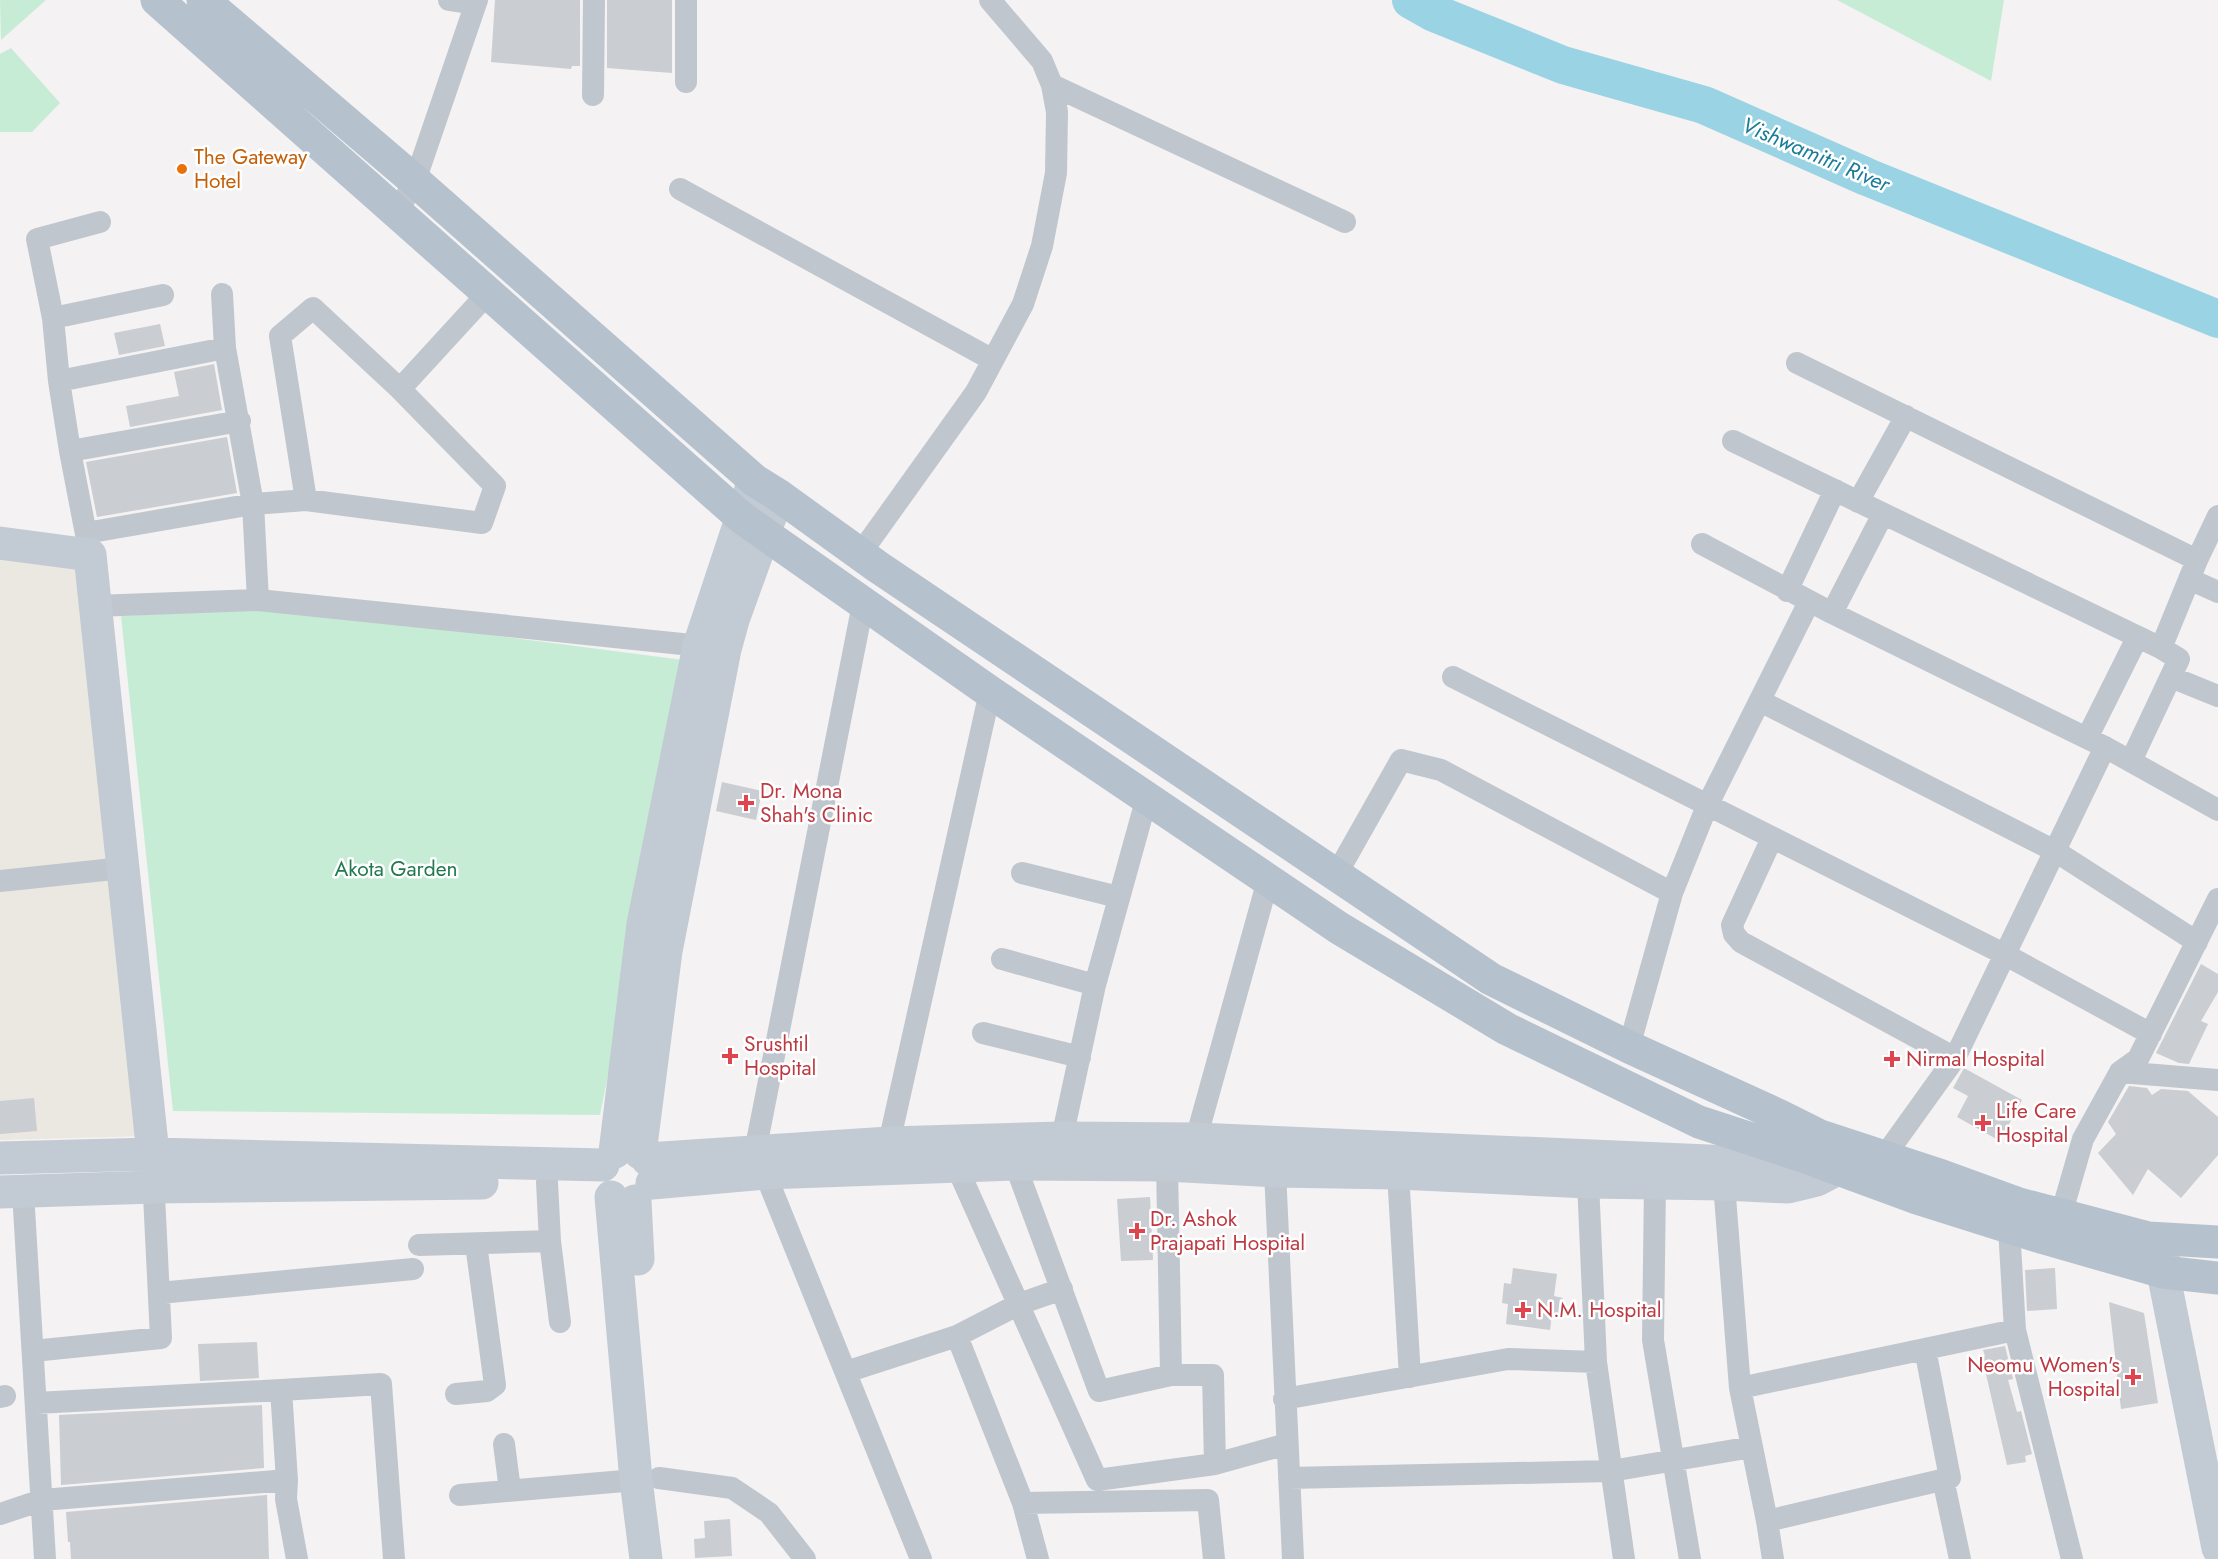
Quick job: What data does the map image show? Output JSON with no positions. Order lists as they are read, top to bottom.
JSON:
{
  "water": ["Vishwamitri River"],
  "parks": ["Akota Garden"],
  "places": {
    "other": ["The Gateway Hotel"],
    "health": [
      "Dr. Mona Shah's Clinic",
      "Srushtil Hospital",
      "Nirmal Hospital",
      "Life Care Hospital",
      "Dr. Ashok Prajapati Hospital",
      "N.M. Hospital",
      "Neomu Women's Hospital"
    ]
  }
}
